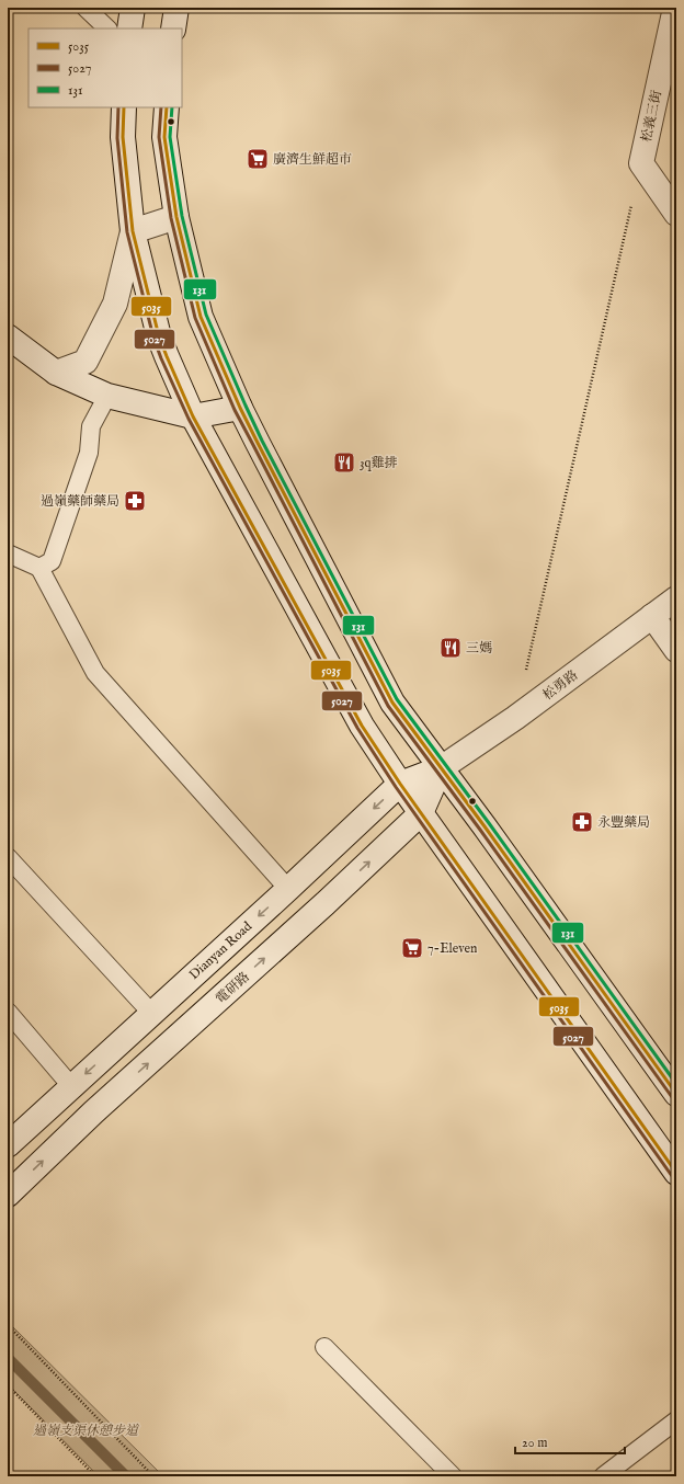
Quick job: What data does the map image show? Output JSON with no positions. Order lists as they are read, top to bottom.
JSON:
{
  "streets": {
    "main road": [
      "松義三街",
      "松勇路",
      "Dianyan Road",
      "電研路"
    ]
  },
  "crossings": [
    ["松勇路", "Dianyan Road"],
    ["松勇路", "電研路"],
    ["Dianyan Road", "電研路"]
  ],
  "one_way": ["Dianyan Road", "電研路"],
  "parks": ["過嶺支渠休憩步道"],
  "places": {
    "supermarket": ["廣濟生鮮超市", "7-Eleven"],
    "restaurant": ["3q雞排", "三媽"],
    "pharmacy": ["過嶺藥師藥局", "永豐藥局"]
  },
  "lines": ["transit line 5035", "transit line 5027", "transit line 131"],
  "legend": ["5035", "5027", "131"],
  "scale_bar": "20 m"
}
